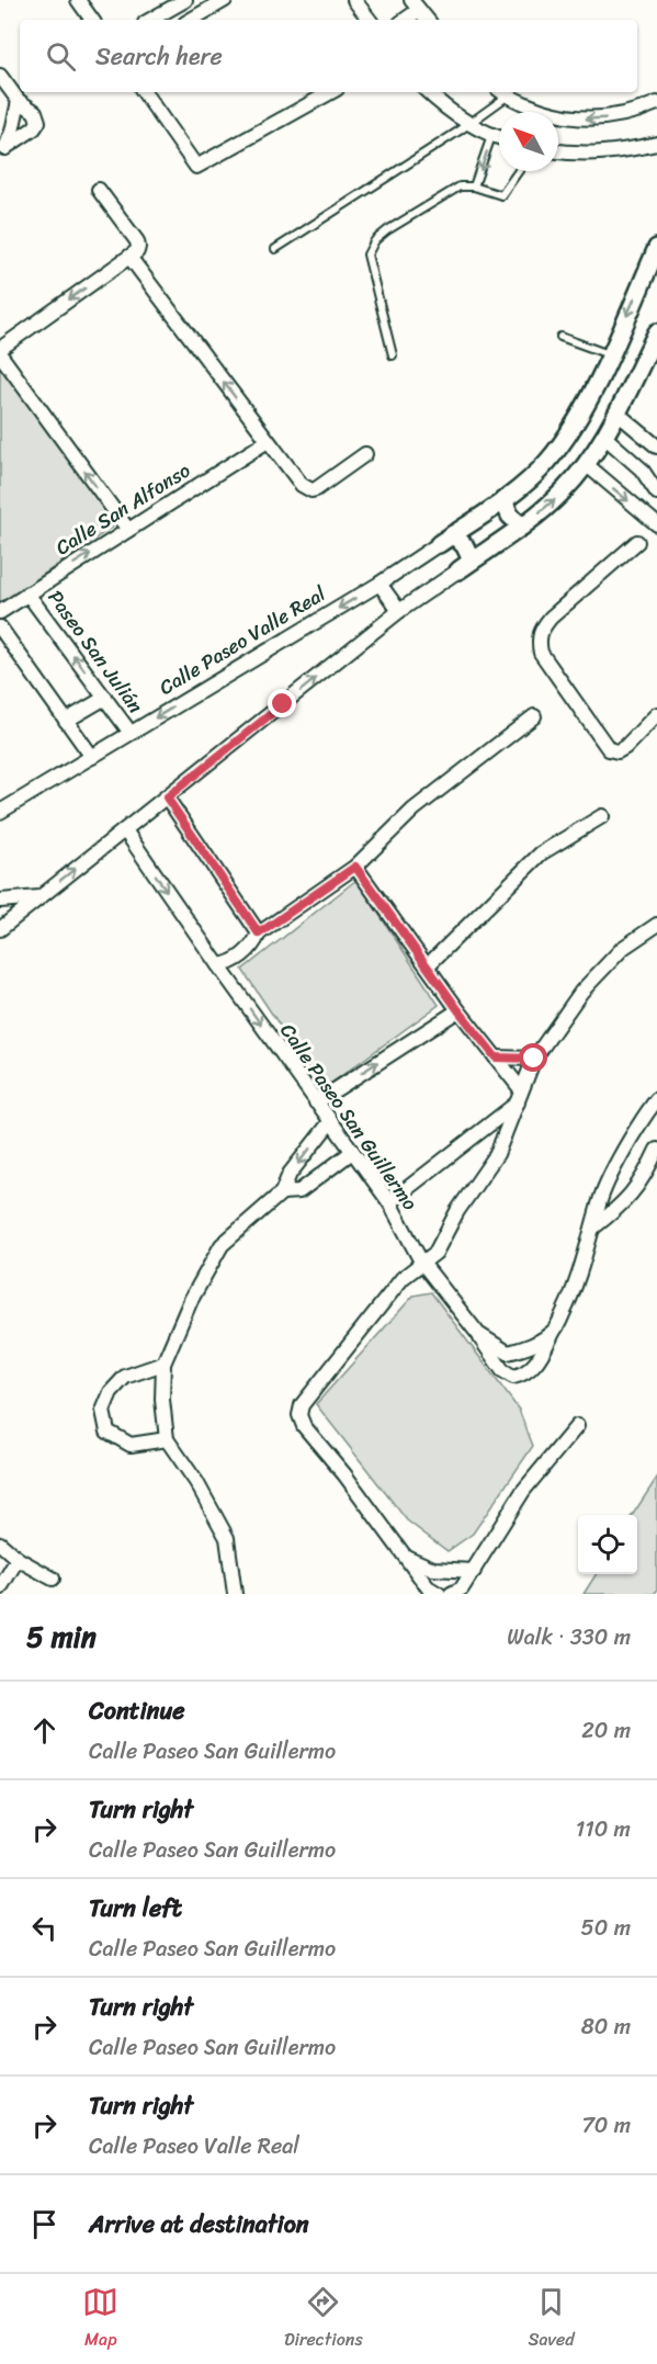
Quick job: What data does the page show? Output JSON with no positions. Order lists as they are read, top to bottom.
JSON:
{
  "streets": {
    "street": [
      "Calle San Alfonso",
      "Calle Paseo Valle Real",
      "Paseo San Julián",
      "Calle Paseo San Guillermo"
    ]
  },
  "crossings": [
    ["Calle San Alfonso", "Paseo San Julián"],
    ["Calle Paseo Valle Real", "Paseo San Julián"]
  ],
  "one_way": ["Calle San Alfonso"],
  "north": "top left",
  "page": {
    "search": "Search here",
    "heading": ["5 min", "Walk · 330 m"],
    "list": [
      ["Continue", "Calle Paseo San Guillermo", "20 m"],
      ["Turn right", "Calle Paseo San Guillermo", "110 m"],
      ["Turn left", "Calle Paseo San Guillermo", "50 m"],
      ["Turn right", "Calle Paseo San Guillermo", "80 m"],
      ["Turn right", "Calle Paseo Valle Real", "70 m"],
      "Arrive at destination"
    ],
    "nav": ["Map", "Directions", "Saved"]
  }
}
